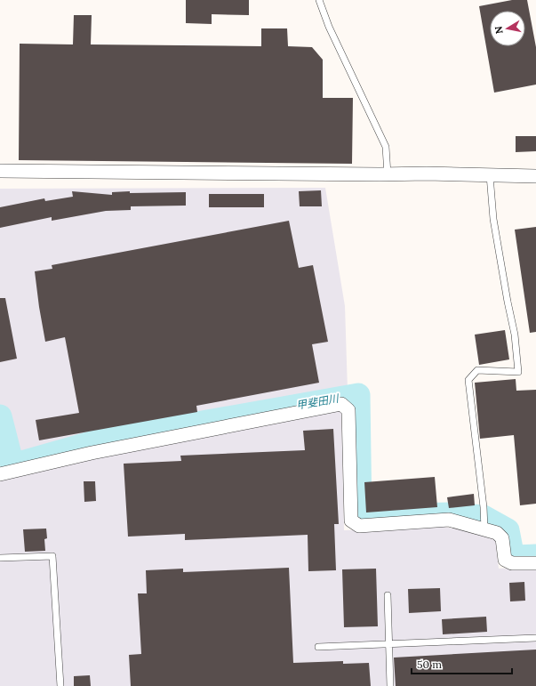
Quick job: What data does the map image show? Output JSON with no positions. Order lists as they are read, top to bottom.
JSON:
{
  "water": ["甲斐田川"],
  "scale_bar": "50 m",
  "north": "left"
}
